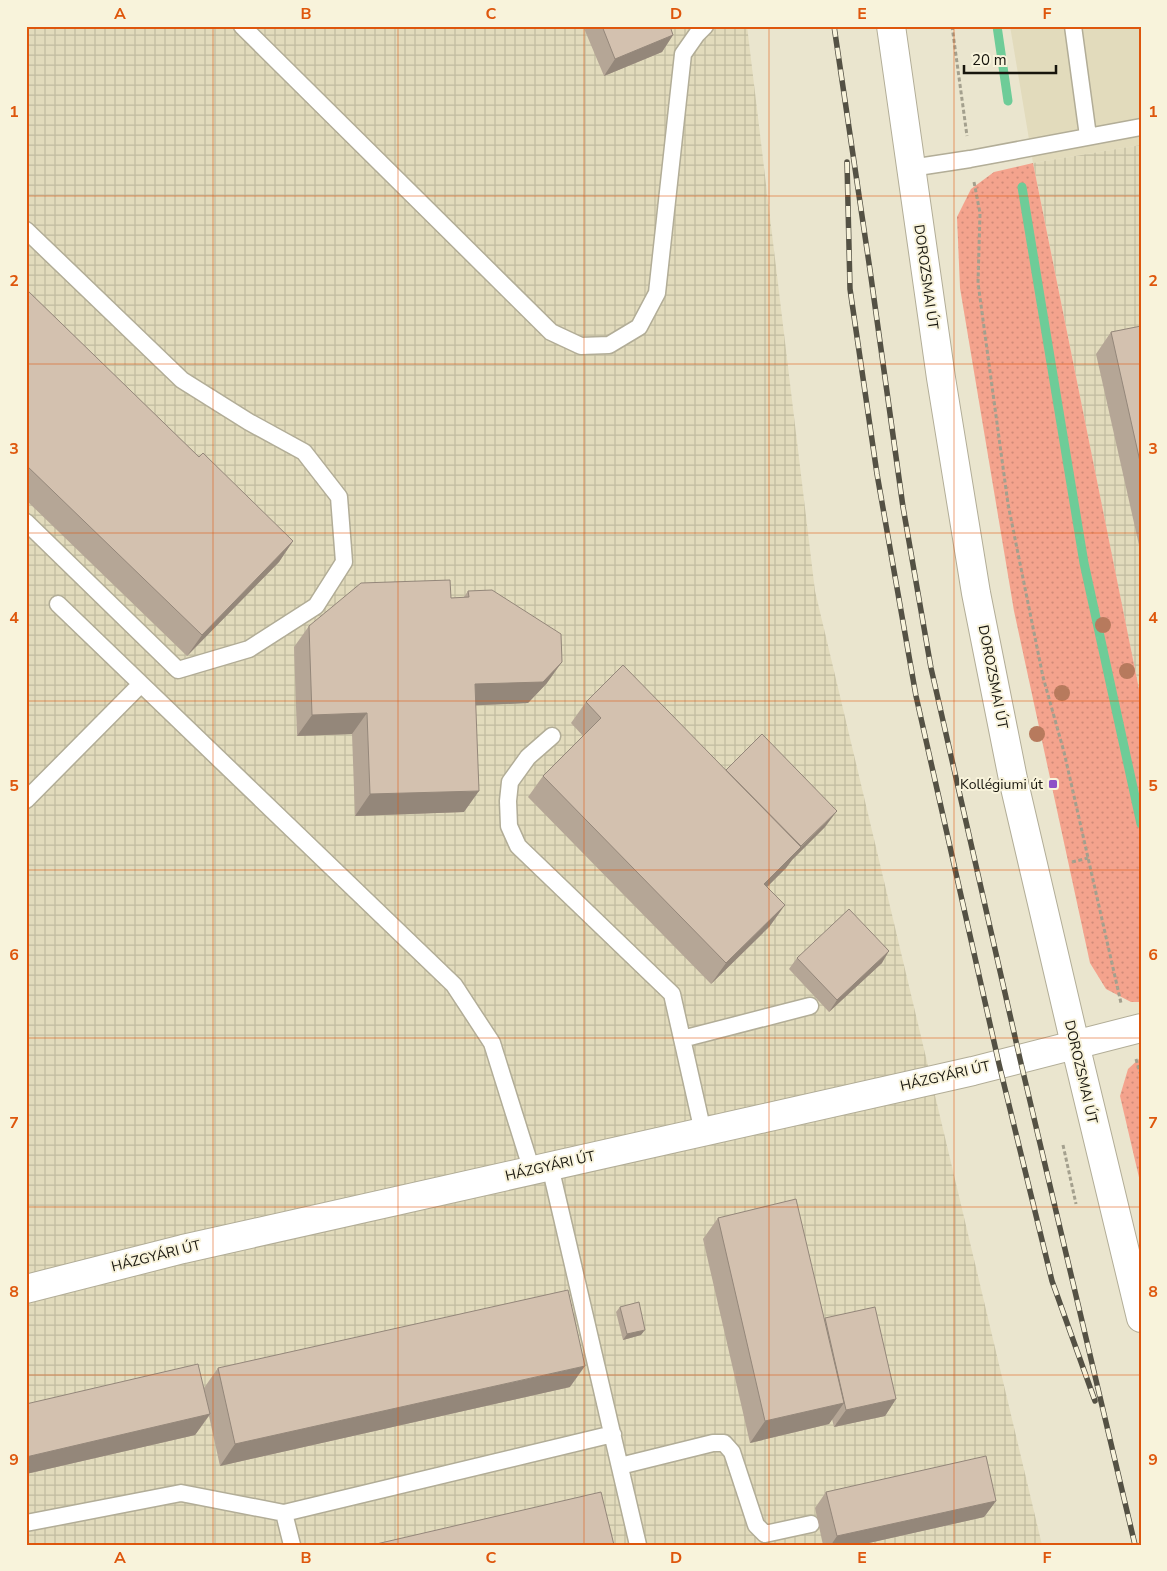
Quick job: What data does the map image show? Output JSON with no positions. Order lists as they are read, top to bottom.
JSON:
{
  "streets": {
    "main road": ["DOROZSMAI ÚT", "HÁZGYÁRI ÚT"]
  },
  "crossings": [
    ["DOROZSMAI ÚT", "HÁZGYÁRI ÚT"]
  ],
  "places": {
    "transit": ["Kollégiumi út"]
  },
  "scale_bar": "20 m",
  "grid": {
    "columns": [
      "A",
      "B",
      "C",
      "D",
      "E",
      "F"
    ],
    "rows": [
      "1",
      "2",
      "3",
      "4",
      "5",
      "6",
      "7",
      "8",
      "9"
    ]
  }
}
